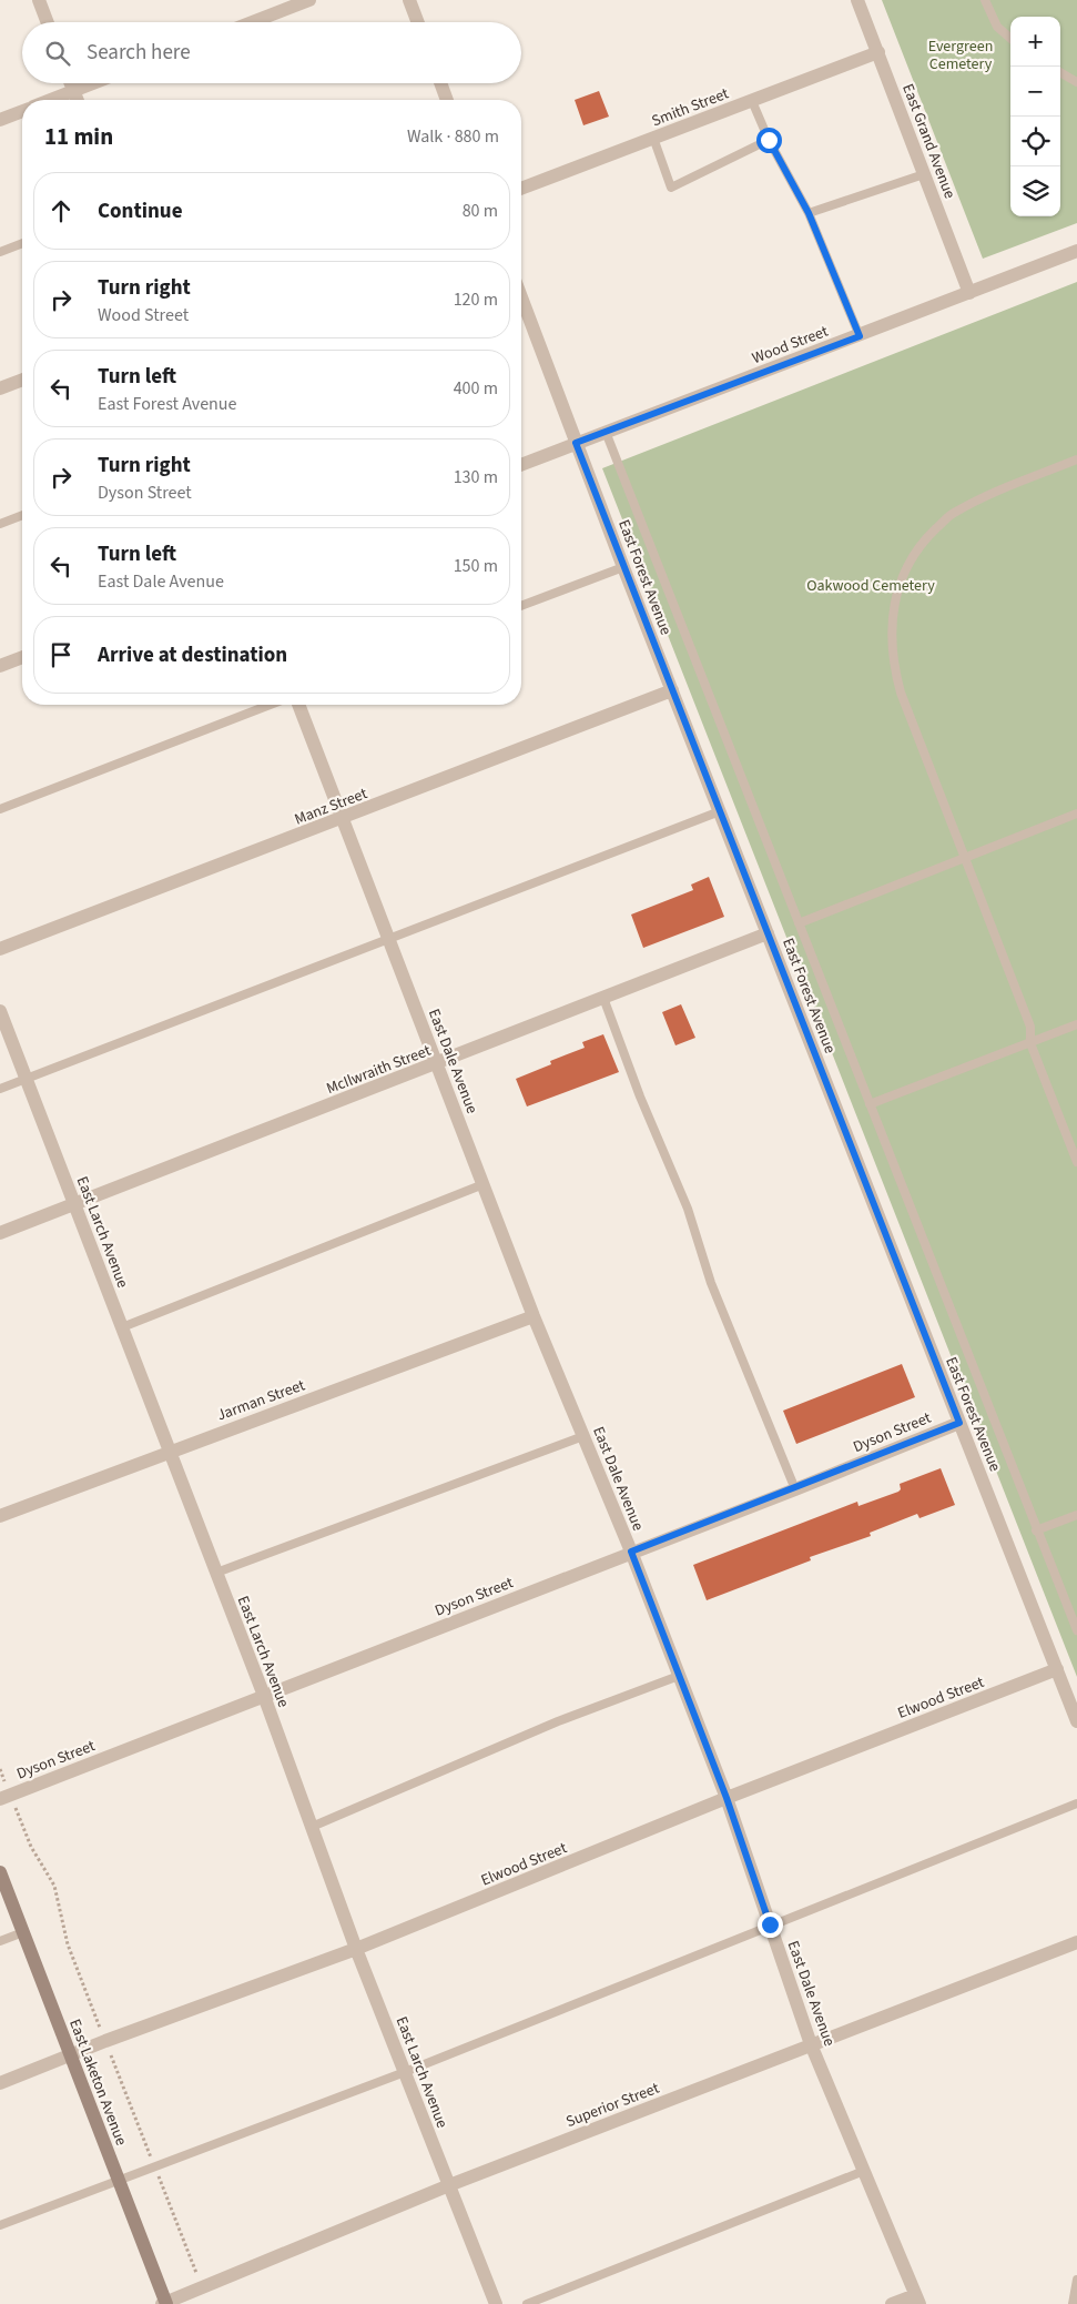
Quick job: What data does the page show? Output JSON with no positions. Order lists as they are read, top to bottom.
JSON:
{
  "streets": {
    "main road": ["East Laketon Avenue"],
    "street": [
      "Smith Street",
      "East Grand Avenue",
      "Wood Street",
      "East Forest Avenue",
      "Manz Street",
      "East Dale Avenue",
      "McIlwraith Street",
      "East Larch Avenue",
      "Jarman Street",
      "Dyson Street",
      "Elwood Street",
      "Superior Street"
    ]
  },
  "crossings": [
    ["Smith Street", "East Grand Avenue"],
    ["East Grand Avenue", "Wood Street"],
    ["Wood Street", "East Forest Avenue"],
    ["East Forest Avenue", "Manz Street"],
    ["East Forest Avenue", "McIlwraith Street"],
    ["East Forest Avenue", "Dyson Street"],
    ["East Forest Avenue", "Elwood Street"],
    ["Manz Street", "East Dale Avenue"],
    ["East Dale Avenue", "McIlwraith Street"],
    ["East Dale Avenue", "Jarman Street"],
    ["East Dale Avenue", "Dyson Street"],
    ["East Dale Avenue", "Elwood Street"],
    ["East Dale Avenue", "Superior Street"],
    ["McIlwraith Street", "East Larch Avenue"],
    ["East Larch Avenue", "Jarman Street"],
    ["East Larch Avenue", "Dyson Street"],
    ["East Larch Avenue", "Elwood Street"],
    ["East Larch Avenue", "Superior Street"],
    ["Elwood Street", "East Laketon Avenue"],
    ["East Laketon Avenue", "Superior Street"]
  ],
  "parks": ["Evergreen Cemetery", "Oakwood Cemetery"],
  "page": {
    "map_buttons": ["+", "−"],
    "search": "Search here",
    "heading": ["11 min", "Walk · 880 m"],
    "list": [
      ["Continue", "80 m"],
      ["Turn right", "Wood Street", "120 m"],
      ["Turn left", "East Forest Avenue", "400 m"],
      ["Turn right", "Dyson Street", "130 m"],
      ["Turn left", "East Dale Avenue", "150 m"],
      "Arrive at destination"
    ]
  }
}
